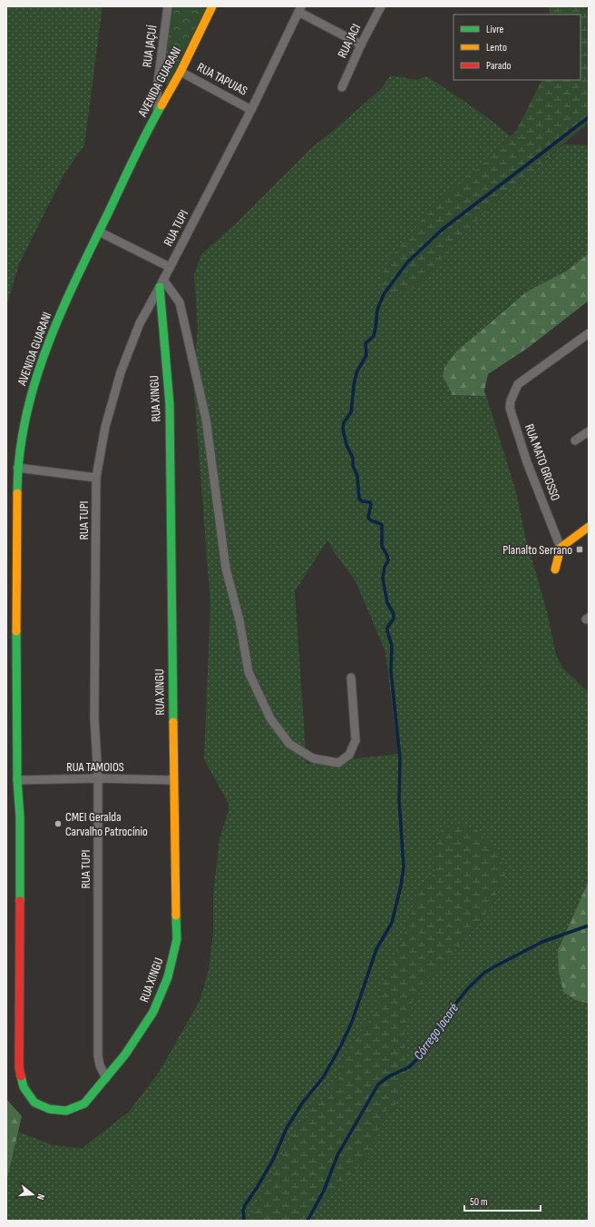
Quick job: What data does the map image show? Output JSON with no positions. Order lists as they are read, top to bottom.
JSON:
{
  "streets": {
    "street": [
      "RUA JACI",
      "RUA JAÇUÍ",
      "RUA TAPUIAS",
      "AVENIDA GUARANI",
      "RUA TUPI",
      "RUA XINGU",
      "RUA MATO GROSSO",
      "RUA TAMOIOS"
    ]
  },
  "crossings": [
    ["RUA JAÇUÍ", "AVENIDA GUARANI"],
    ["RUA TAPUIAS", "AVENIDA GUARANI"],
    ["RUA TAPUIAS", "RUA TUPI"],
    ["AVENIDA GUARANI", "RUA TUPI"],
    ["AVENIDA GUARANI", "RUA XINGU"],
    ["AVENIDA GUARANI", "RUA TAMOIOS"],
    ["RUA TUPI", "RUA XINGU"],
    ["RUA TUPI", "RUA TAMOIOS"],
    ["RUA XINGU", "RUA TAMOIOS"]
  ],
  "water": ["Córrego Jacaré"],
  "places": {
    "transit": ["Planalto Serrano"],
    "other": ["CMEI Geralda Carvalho Patrocínio"]
  },
  "legend": ["Livre", "Lento", "Parado"],
  "scale_bar": "50 m",
  "north": "right"
}
